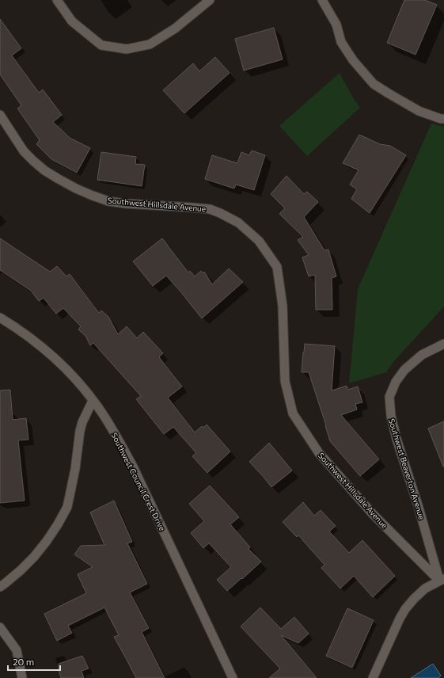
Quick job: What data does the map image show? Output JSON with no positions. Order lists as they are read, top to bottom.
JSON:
{
  "streets": {
    "street": ["Southwest Hillsdale Avenue", "Southwest Beaverton Avenue", "Southwest Council Crest Drive"]
  },
  "crossings": [
    ["Southwest Hillsdale Avenue", "Southwest Beaverton Avenue"]
  ],
  "scale_bar": "20 m"
}
